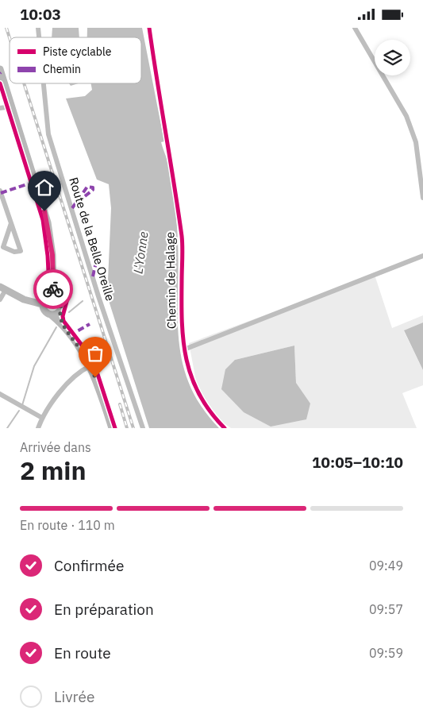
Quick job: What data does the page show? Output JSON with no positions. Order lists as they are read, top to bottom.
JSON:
{
  "streets": {
    "street": ["Route de la Belle Oreille"],
    "cycle path": ["Chemin de Halage"]
  },
  "water": ["L'Yonne"],
  "legend": ["Piste cyclable", "Chemin"],
  "page": {
    "status": "10:03",
    "heading": ["2 min", "Arrivée dans", "10:05–10:10"],
    "bar": "En route · 110 m",
    "list": [
      ["Confirmée", "09:49"],
      ["En préparation", "09:57"],
      ["En route", "09:59"],
      "Livrée"
    ]
  }
}
